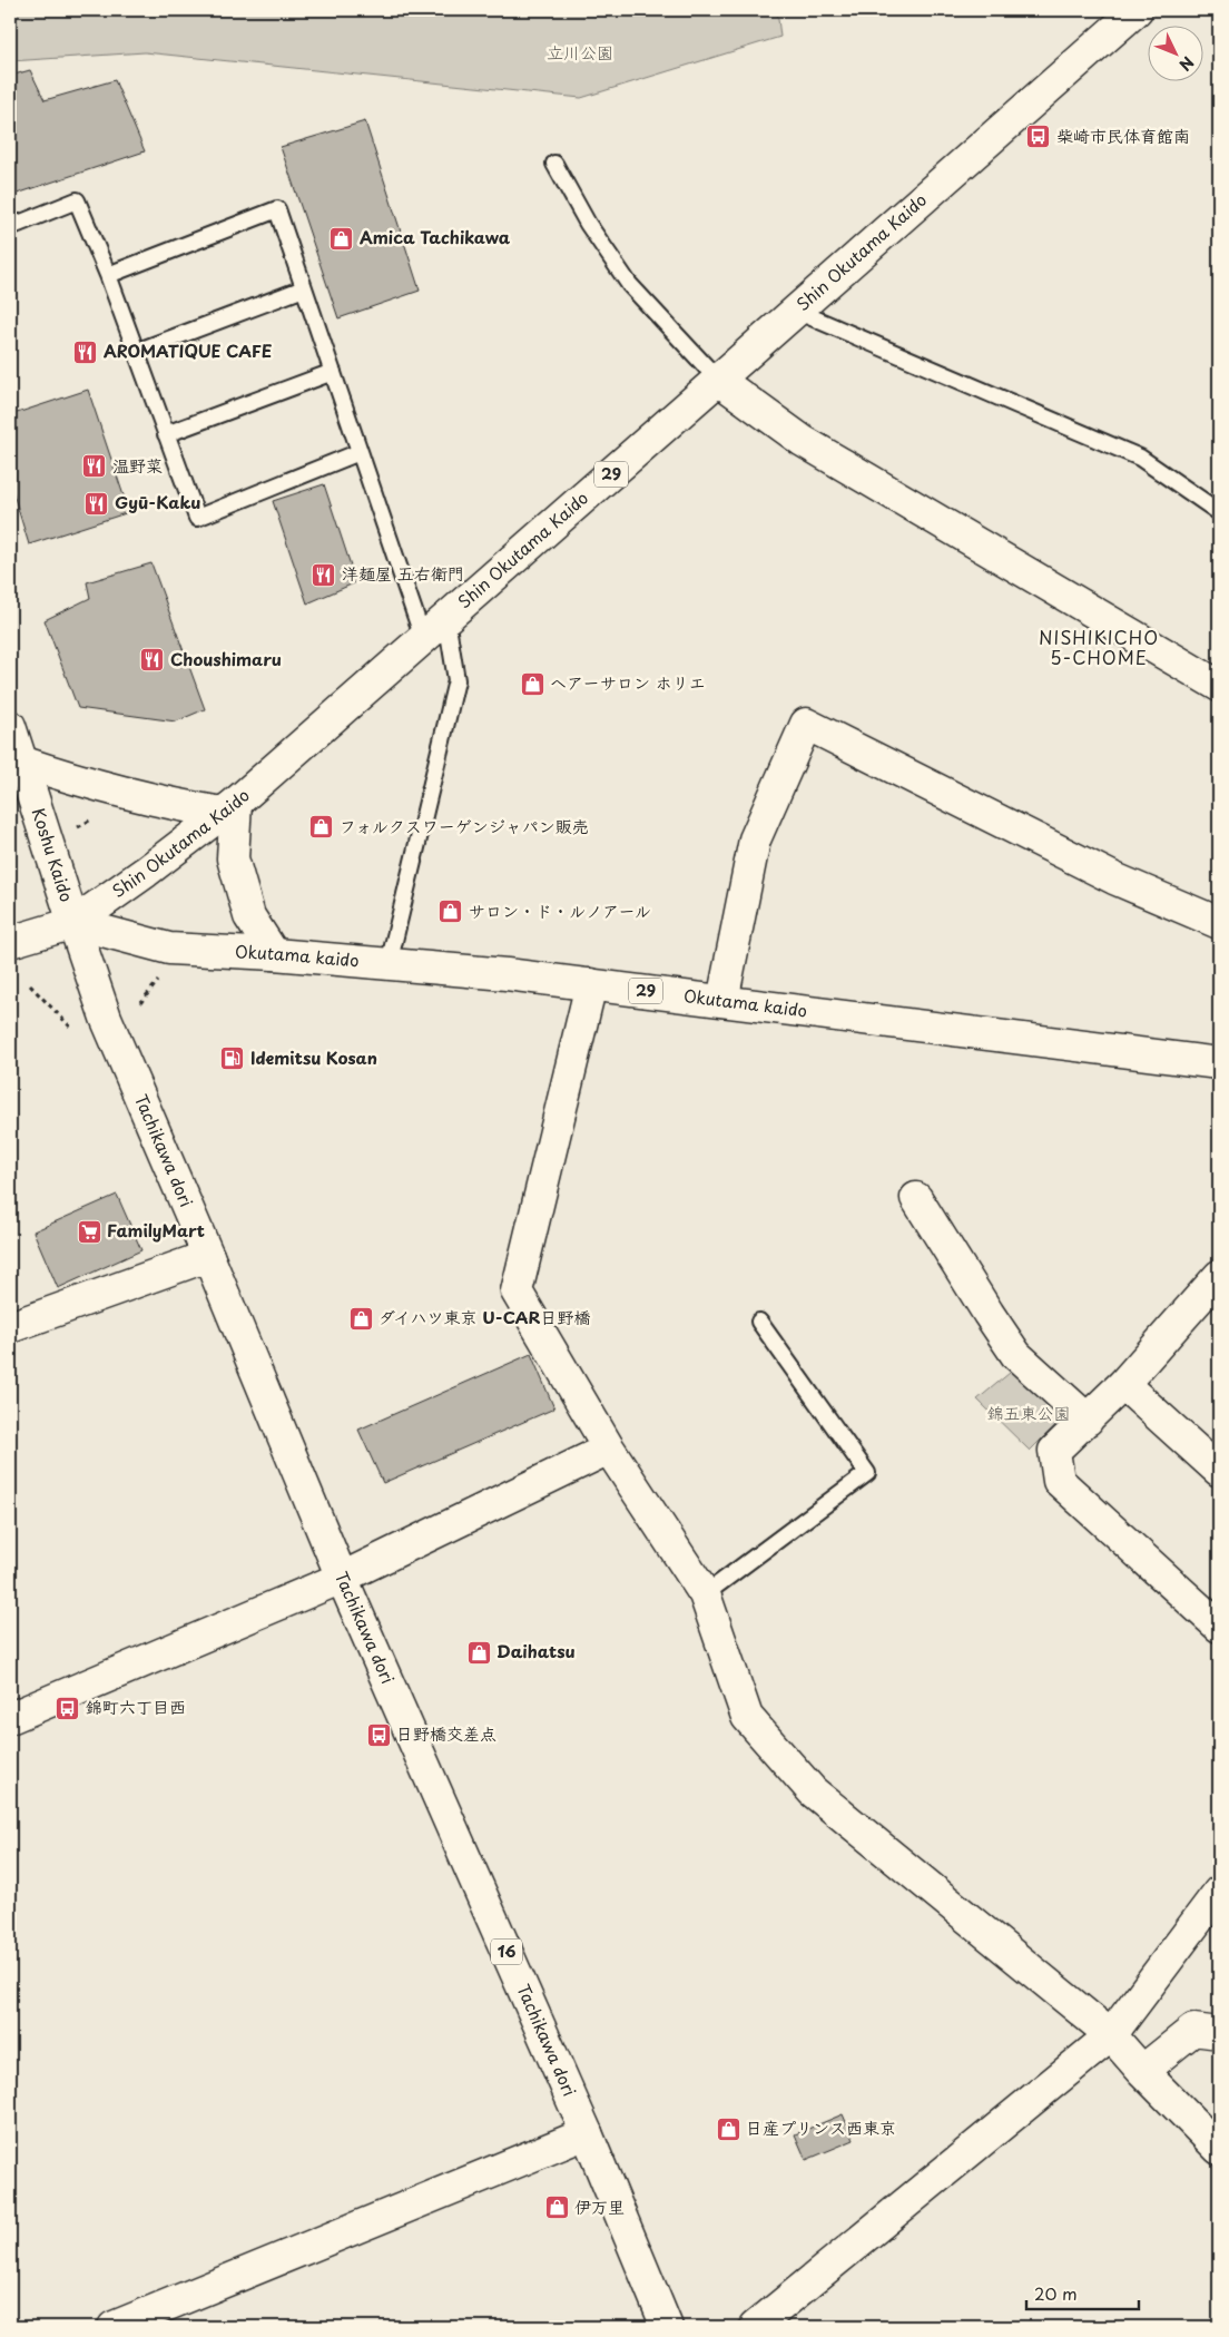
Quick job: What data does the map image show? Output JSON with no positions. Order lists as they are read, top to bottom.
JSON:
{
  "streets": {
    "street": [
      "Shin Okutama Kaido",
      "29",
      "Koshu Kaido",
      "Okutama kaido",
      "Tachikawa dori",
      "16"
    ]
  },
  "crossings": [
    ["Shin Okutama Kaido", "Koshu Kaido"],
    ["Shin Okutama Kaido", "Okutama kaido"],
    ["Shin Okutama Kaido", "Tachikawa dori"],
    ["Koshu Kaido", "Okutama kaido"],
    ["Koshu Kaido", "Tachikawa dori"],
    ["Okutama kaido", "Tachikawa dori"]
  ],
  "districts": ["NISHIKICHO 5-CHOME"],
  "parks": ["立川公園", "錦五東公園"],
  "places": {
    "bus stop": ["柴崎市民体育館南", "錦町六丁目西", "日野橋交差点"],
    "shop": [
      "Amica Tachikawa",
      "ヘアーサロン ホリエ",
      "フォルクスワーゲンジャパン販売",
      "サロン・ド・ルノアール",
      "ダイハツ東京 U-CAR日野橋",
      "Daihatsu",
      "日産プリンス西東京",
      "伊万里"
    ],
    "restaurant": [
      "AROMATIQUE CAFE",
      "温野菜",
      "Gyū-Kaku",
      "洋麺屋 五右衛門",
      "Choushimaru"
    ],
    "fuel station": ["Idemitsu Kosan"],
    "supermarket": ["FamilyMart"]
  },
  "scale_bar": "20 m",
  "north": "bottom right"
}
